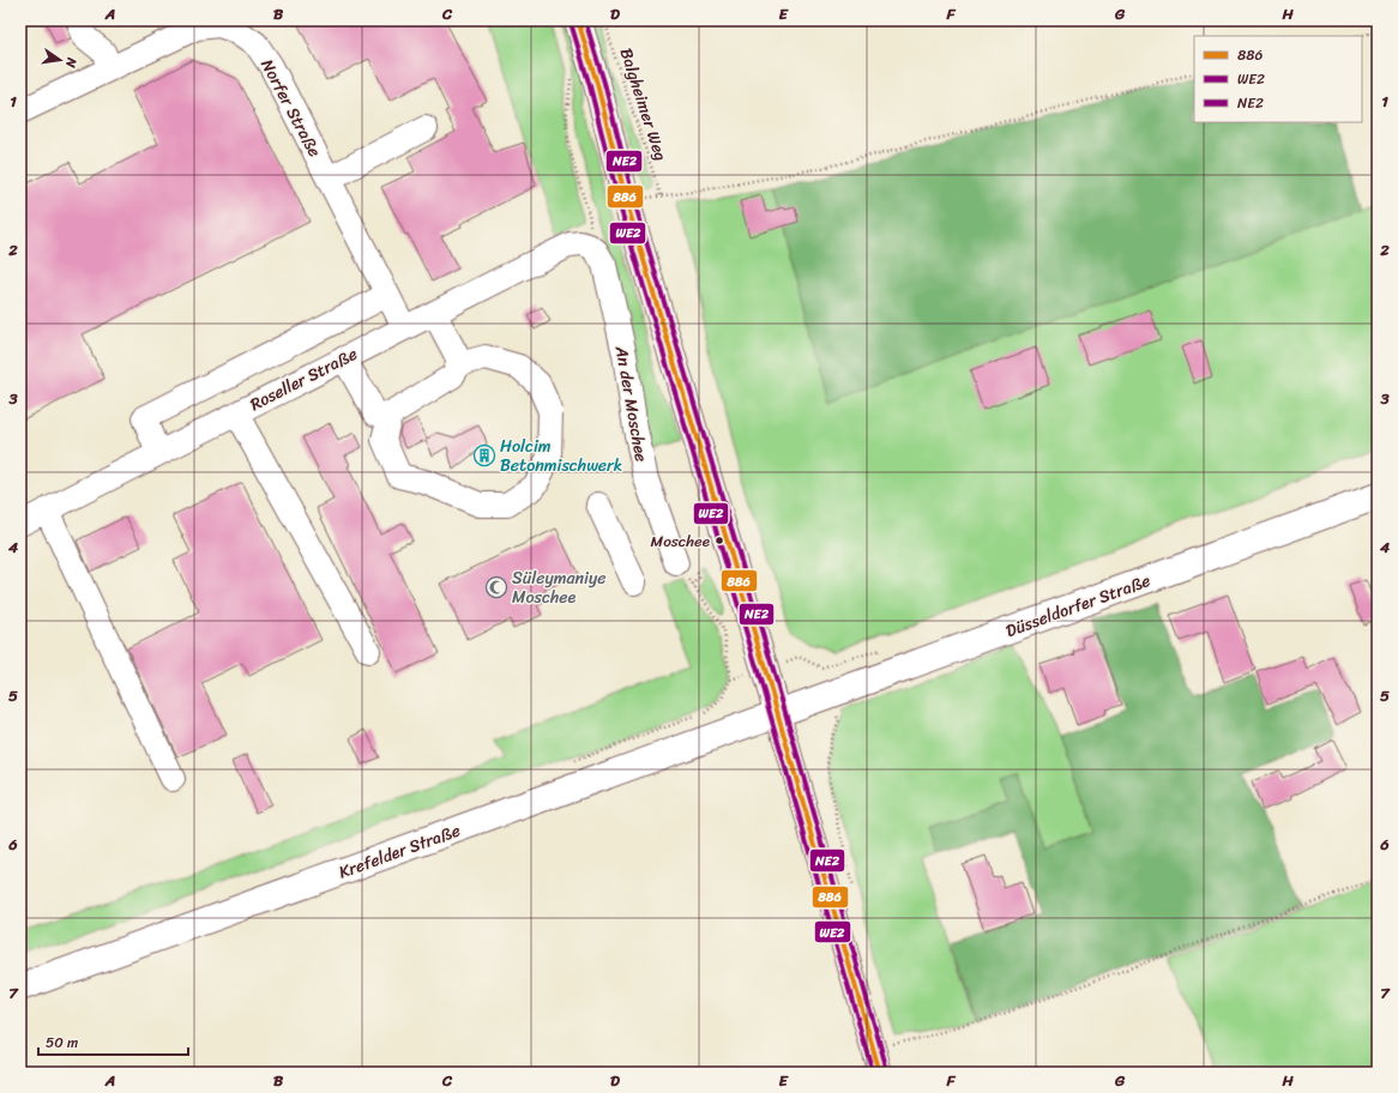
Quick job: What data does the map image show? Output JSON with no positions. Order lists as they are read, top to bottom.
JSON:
{
  "streets": {
    "main road": ["Düsseldorfer Straße", "Krefelder Straße"],
    "street": ["Norfer Straße", "Roseller Straße", "An der Moschee"],
    "path": ["Balgheimer Weg"]
  },
  "crossings": [
    ["Norfer Straße", "Roseller Straße"],
    ["Roseller Straße", "An der Moschee"],
    ["Düsseldorfer Straße", "Krefelder Straße"]
  ],
  "places": {
    "building": ["Holcim Betonmischwerk"],
    "other": ["Moschee"],
    "mosque": ["Süleymaniye Moschee"]
  },
  "lines": ["transit line 886", "transit line NE2", "transit line WE2"],
  "legend": ["886", "WE2", "NE2"],
  "scale_bar": "50 m",
  "north": "right",
  "grid": {
    "columns": [
      "A",
      "B",
      "C",
      "D",
      "E",
      "F",
      "G",
      "H"
    ],
    "rows": [
      "1",
      "2",
      "3",
      "4",
      "5",
      "6",
      "7"
    ]
  }
}
